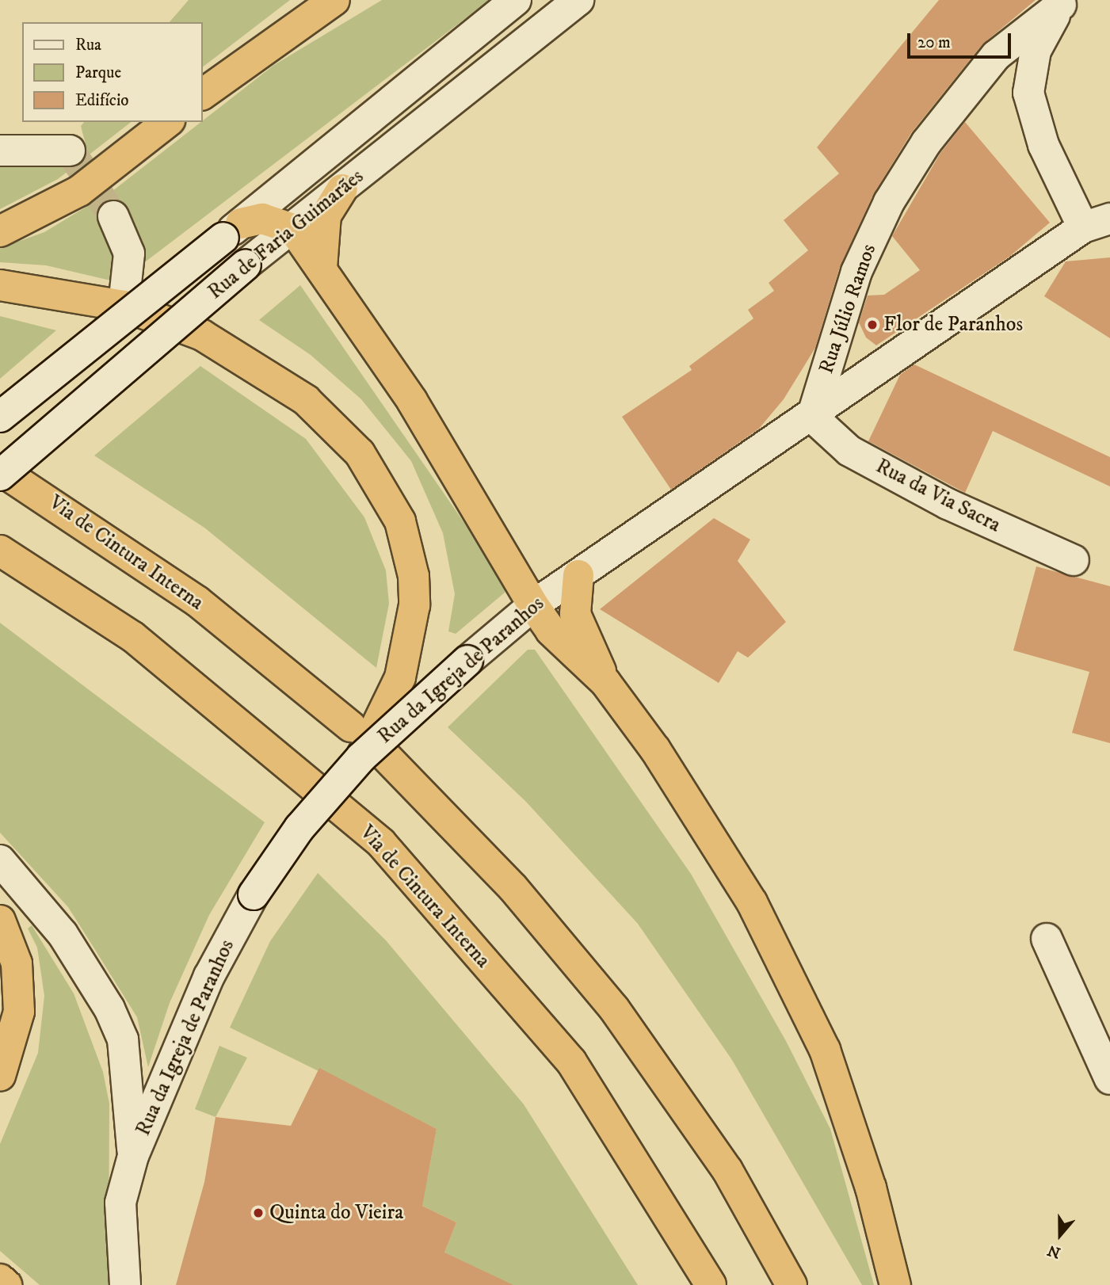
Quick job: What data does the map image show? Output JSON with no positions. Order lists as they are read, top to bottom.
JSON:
{
  "streets": {
    "highway": ["Via de Cintura Interna"],
    "main road": [
      "Rua de Faria Guimarães",
      "Rua Júlio Ramos",
      "Rua da Via Sacra",
      "Rua da Igreja de Paranhos"
    ]
  },
  "crossings": [
    ["Rua Júlio Ramos", "Rua da Via Sacra"],
    ["Rua Júlio Ramos", "Rua da Igreja de Paranhos"],
    ["Rua da Via Sacra", "Rua da Igreja de Paranhos"]
  ],
  "places": ["Flor de Paranhos", "Quinta do Vieira"],
  "legend": ["Rua", "Parque", "Edifício"],
  "scale_bar": "20 m",
  "north": "bottom"
}
